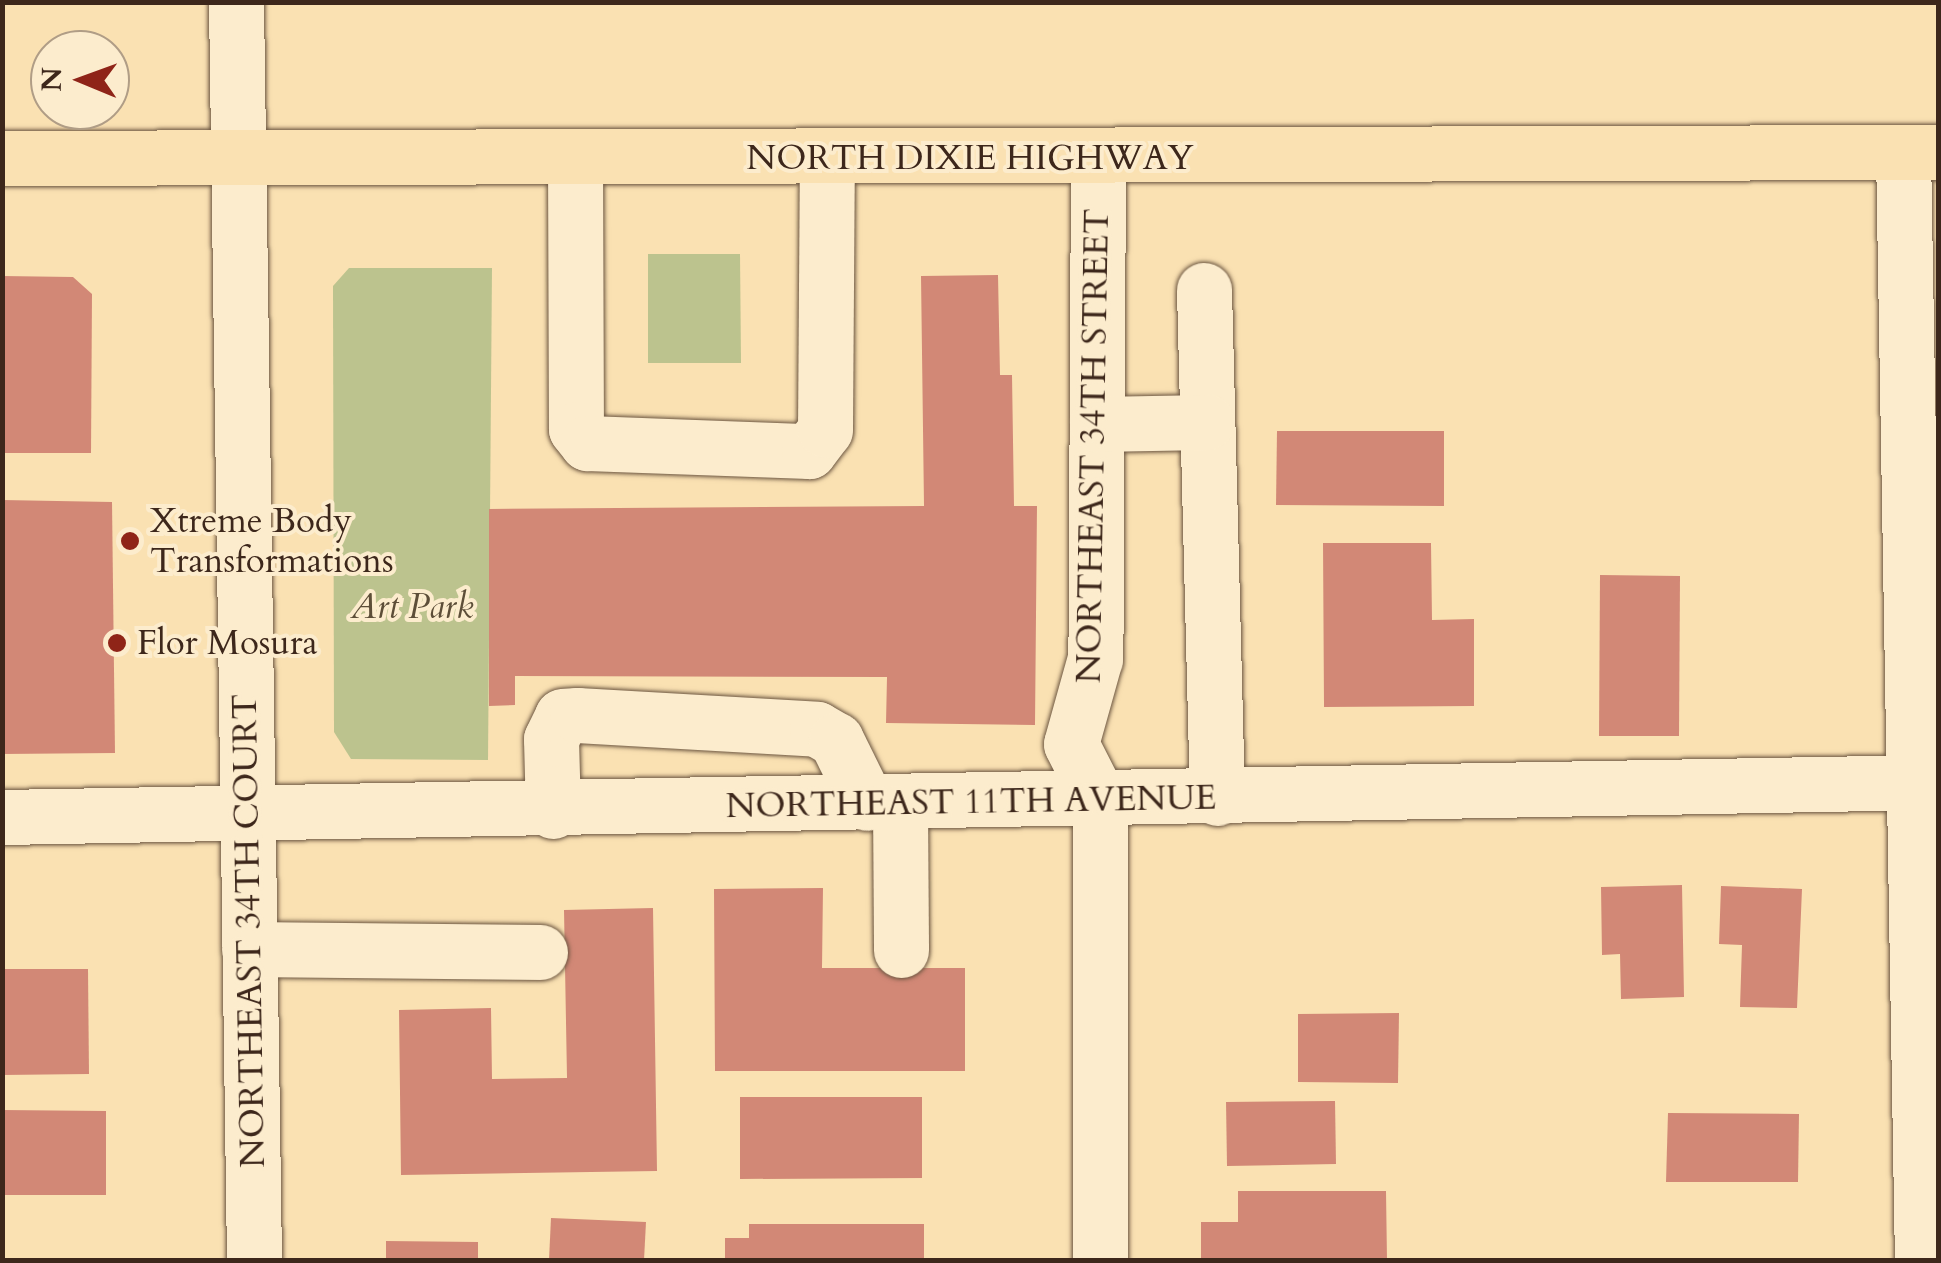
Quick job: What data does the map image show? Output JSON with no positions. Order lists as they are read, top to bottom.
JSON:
{
  "streets": {
    "main road": ["NORTH DIXIE HIGHWAY"],
    "street": ["NORTHEAST 34TH STREET", "NORTHEAST 11TH AVENUE", "NORTHEAST 34TH COURT"]
  },
  "crossings": [
    ["NORTH DIXIE HIGHWAY", "NORTHEAST 34TH STREET"],
    ["NORTH DIXIE HIGHWAY", "NORTHEAST 34TH COURT"],
    ["NORTHEAST 34TH STREET", "NORTHEAST 11TH AVENUE"],
    ["NORTHEAST 11TH AVENUE", "NORTHEAST 34TH COURT"]
  ],
  "parks": ["Art Park"],
  "places": ["Xtreme Body Transformations", "Flor Mosura"],
  "north": "left"
}
